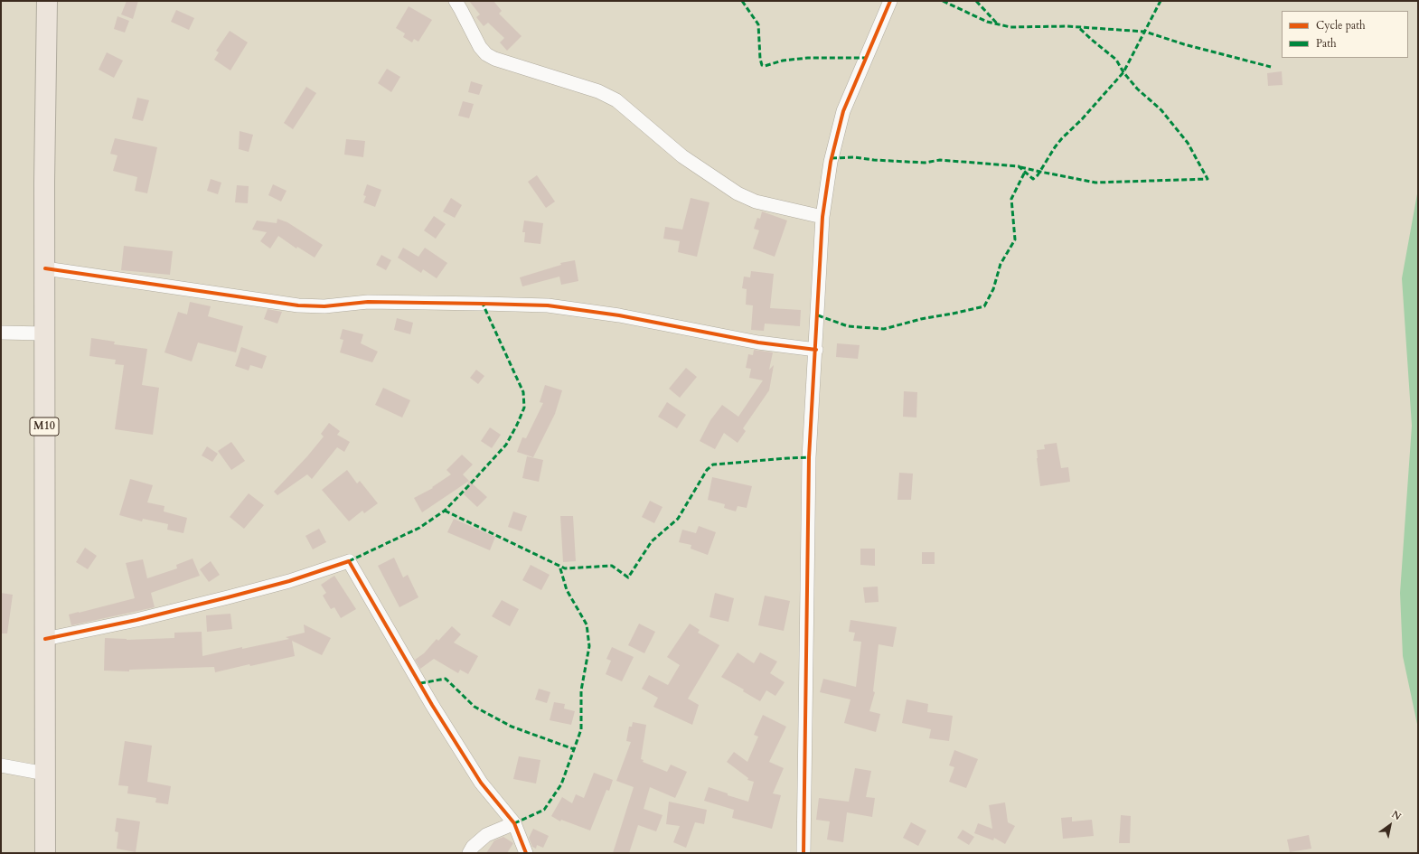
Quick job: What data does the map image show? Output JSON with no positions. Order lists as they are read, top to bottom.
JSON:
{
  "streets": {
    "highway": ["M10"]
  },
  "legend": ["Cycle path", "Path"],
  "north": "top right"
}
